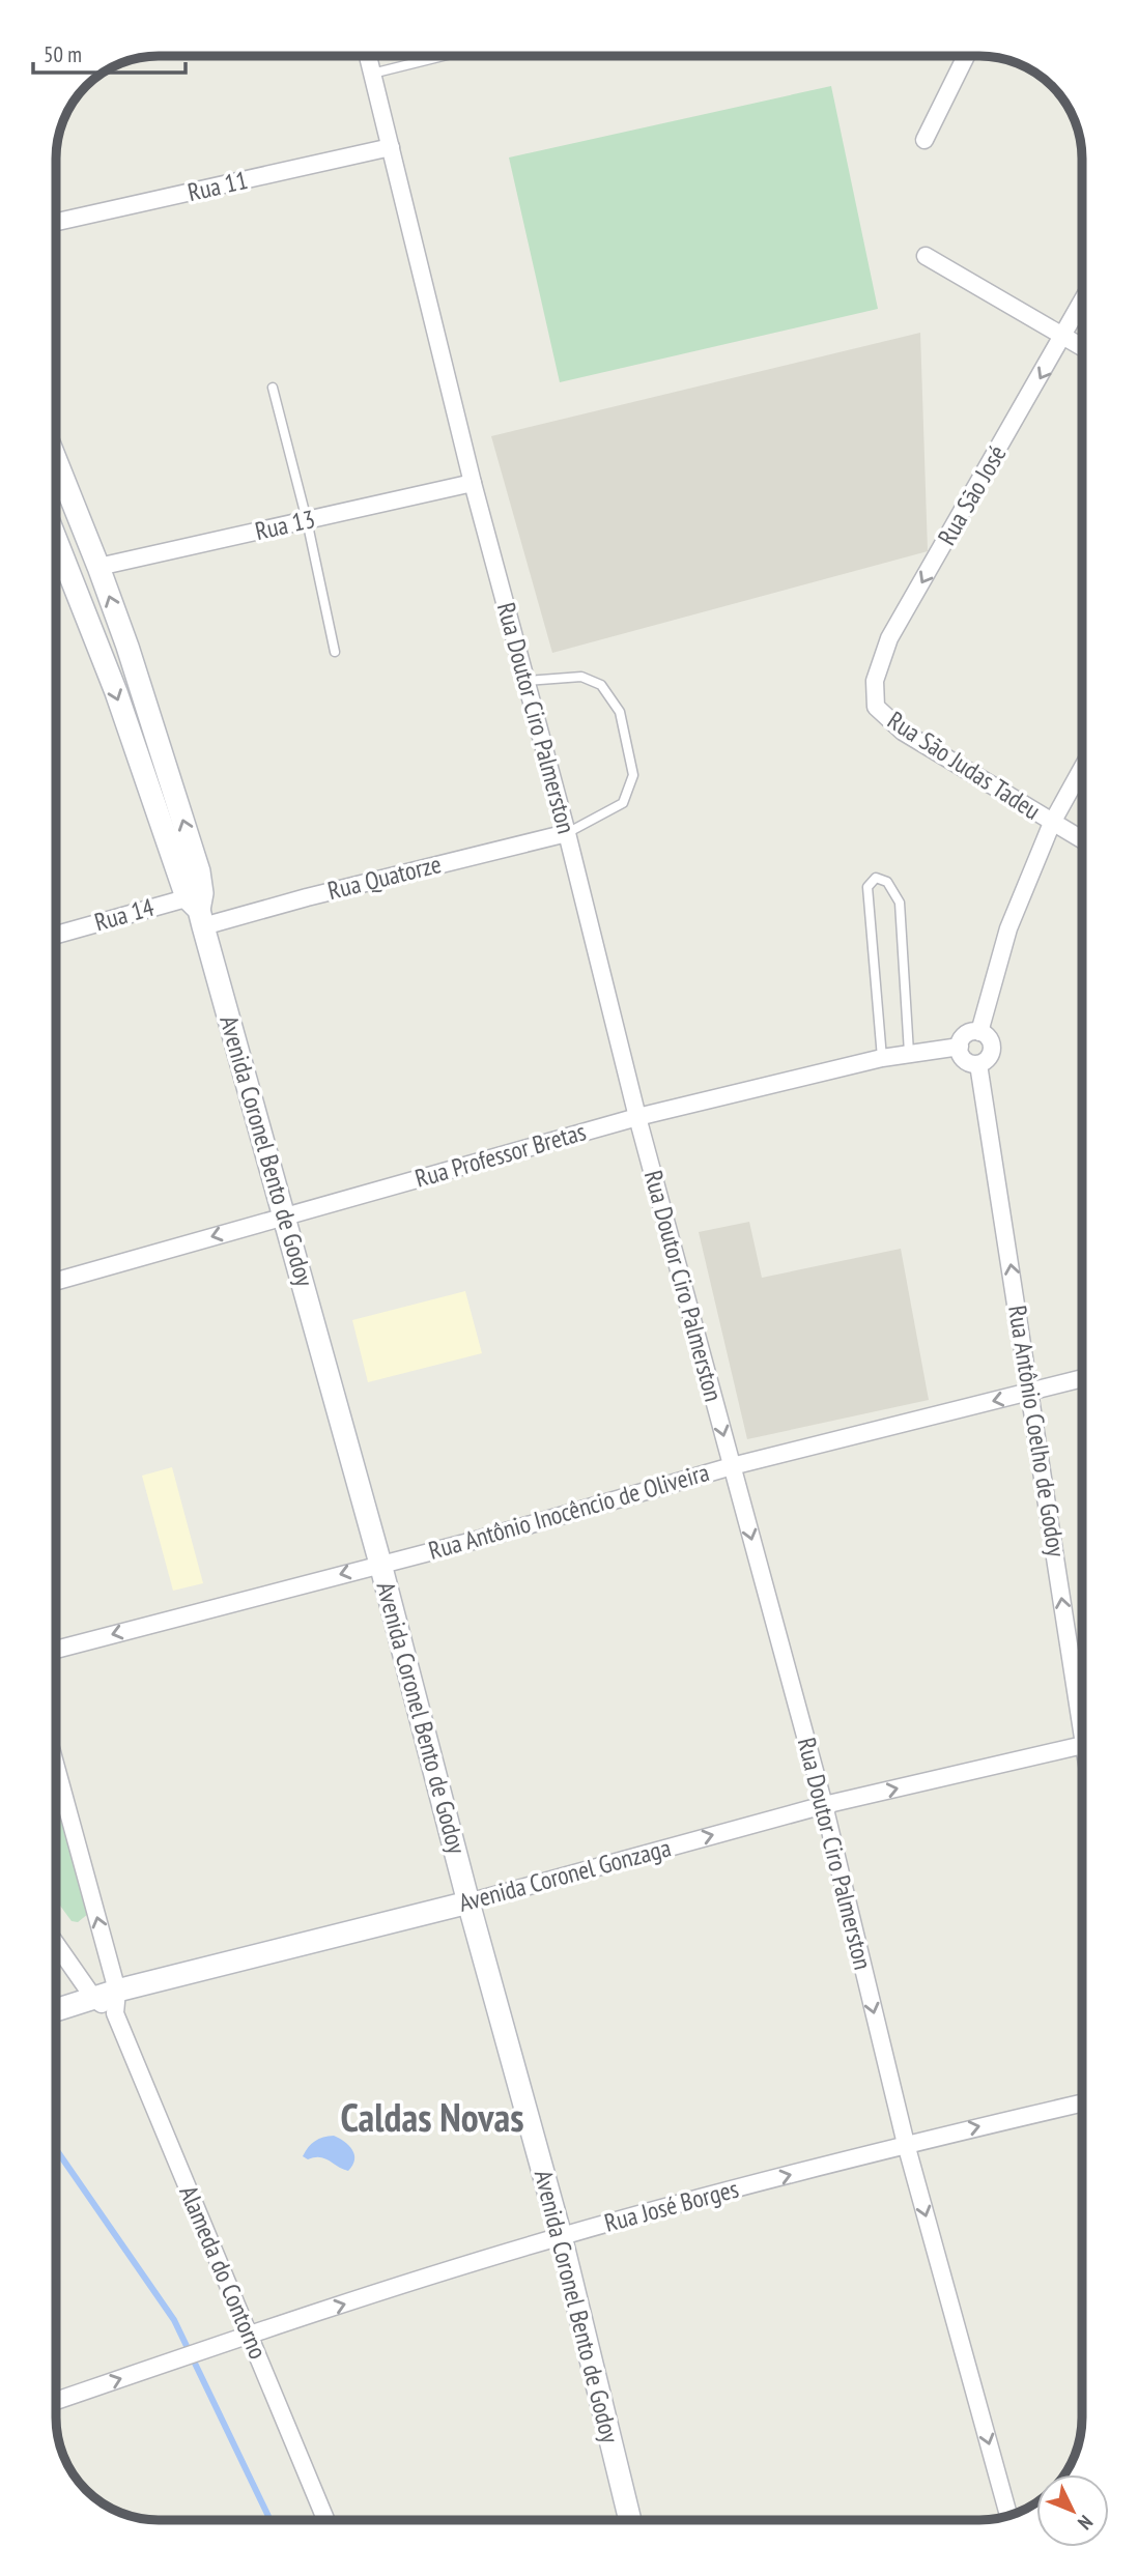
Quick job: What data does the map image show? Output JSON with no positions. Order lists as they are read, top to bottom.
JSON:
{
  "streets": {
    "main road": ["Avenida Coronel Bento de Godoy", "Avenida Coronel Gonzaga"],
    "street": [
      "Rua 11",
      "Rua São José",
      "Rua 13",
      "Rua Doutor Ciro Palmerston",
      "Rua São Judas Tadeu",
      "Rua Quatorze",
      "Rua 14",
      "Rua Professor Bretas",
      "Rua Antônio Coelho de Godoy",
      "Rua Antônio Inocêncio de Oliveira",
      "Rua José Borges",
      "Alameda do Contorno"
    ]
  },
  "crossings": [
    ["Rua 11", "Rua Doutor Ciro Palmerston"],
    ["Rua São José", "Rua São Judas Tadeu"],
    ["Rua 13", "Rua Doutor Ciro Palmerston"],
    ["Rua 13", "Avenida Coronel Bento de Godoy"],
    ["Rua Doutor Ciro Palmerston", "Rua Quatorze"],
    ["Rua Doutor Ciro Palmerston", "Rua Professor Bretas"],
    ["Rua Doutor Ciro Palmerston", "Rua Antônio Inocêncio de Oliveira"],
    ["Rua Doutor Ciro Palmerston", "Avenida Coronel Gonzaga"],
    ["Rua Doutor Ciro Palmerston", "Rua José Borges"],
    ["Rua São Judas Tadeu", "Rua Antônio Coelho de Godoy"],
    ["Rua Quatorze", "Rua 14"],
    ["Rua Quatorze", "Avenida Coronel Bento de Godoy"],
    ["Rua 14", "Avenida Coronel Bento de Godoy"],
    ["Avenida Coronel Bento de Godoy", "Rua Professor Bretas"],
    ["Avenida Coronel Bento de Godoy", "Rua Antônio Inocêncio de Oliveira"],
    ["Avenida Coronel Bento de Godoy", "Avenida Coronel Gonzaga"],
    ["Avenida Coronel Bento de Godoy", "Rua José Borges"],
    ["Rua Professor Bretas", "Rua Antônio Coelho de Godoy"],
    ["Rua Antônio Coelho de Godoy", "Rua Antônio Inocêncio de Oliveira"],
    ["Avenida Coronel Gonzaga", "Alameda do Contorno"],
    ["Rua José Borges", "Alameda do Contorno"]
  ],
  "one_way": [
    "Rua São José",
    "Rua Doutor Ciro Palmerston",
    "Rua Antônio Coelho de Godoy",
    "Rua Antônio Inocêncio de Oliveira",
    "Avenida Coronel Gonzaga",
    "Rua José Borges"
  ],
  "districts": ["Caldas Novas"],
  "scale_bar": "50 m",
  "north": "bottom right"
}
